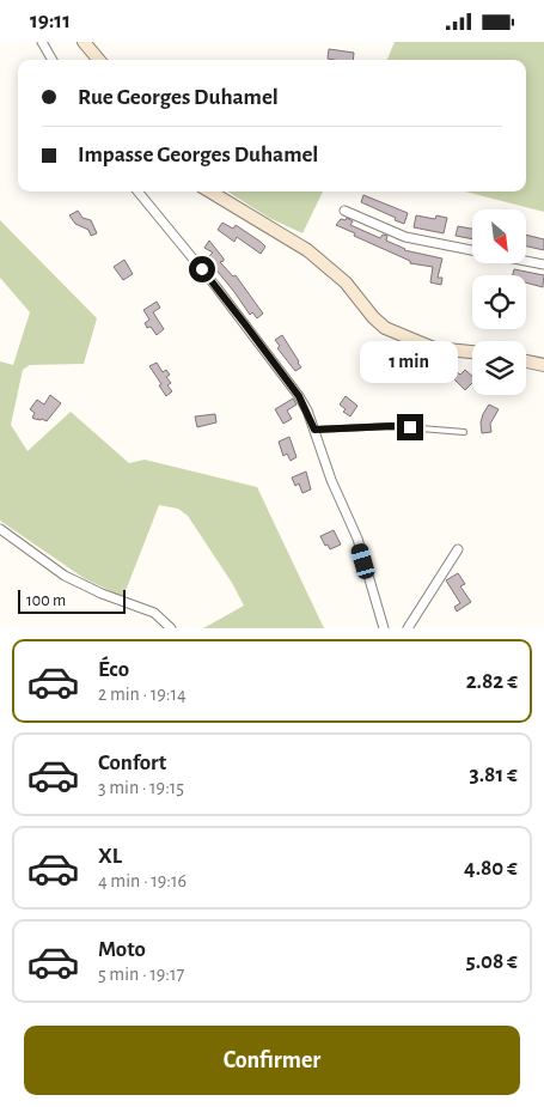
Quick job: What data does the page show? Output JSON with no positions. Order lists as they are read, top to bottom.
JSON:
{
  "scale_bar": "100 m",
  "north": "bottom right",
  "page": {
    "status": "19:11",
    "banner": ["Rue Georges Duhamel", "Impasse Georges Duhamel"],
    "bubble": "1 min",
    "scale": "100 m",
    "list": [
      {
        "name": "Éco",
        "note": "2 min · 19:14",
        "value": "2.82 €"
      },
      {
        "name": "Confort",
        "note": "3 min · 19:15",
        "value": "3.81 €"
      },
      {
        "name": "XL",
        "note": "4 min · 19:16",
        "value": "4.80 €"
      },
      {
        "name": "Moto",
        "note": "5 min · 19:17",
        "value": "5.08 €"
      }
    ],
    "buttons": "Confirmer"
  }
}
